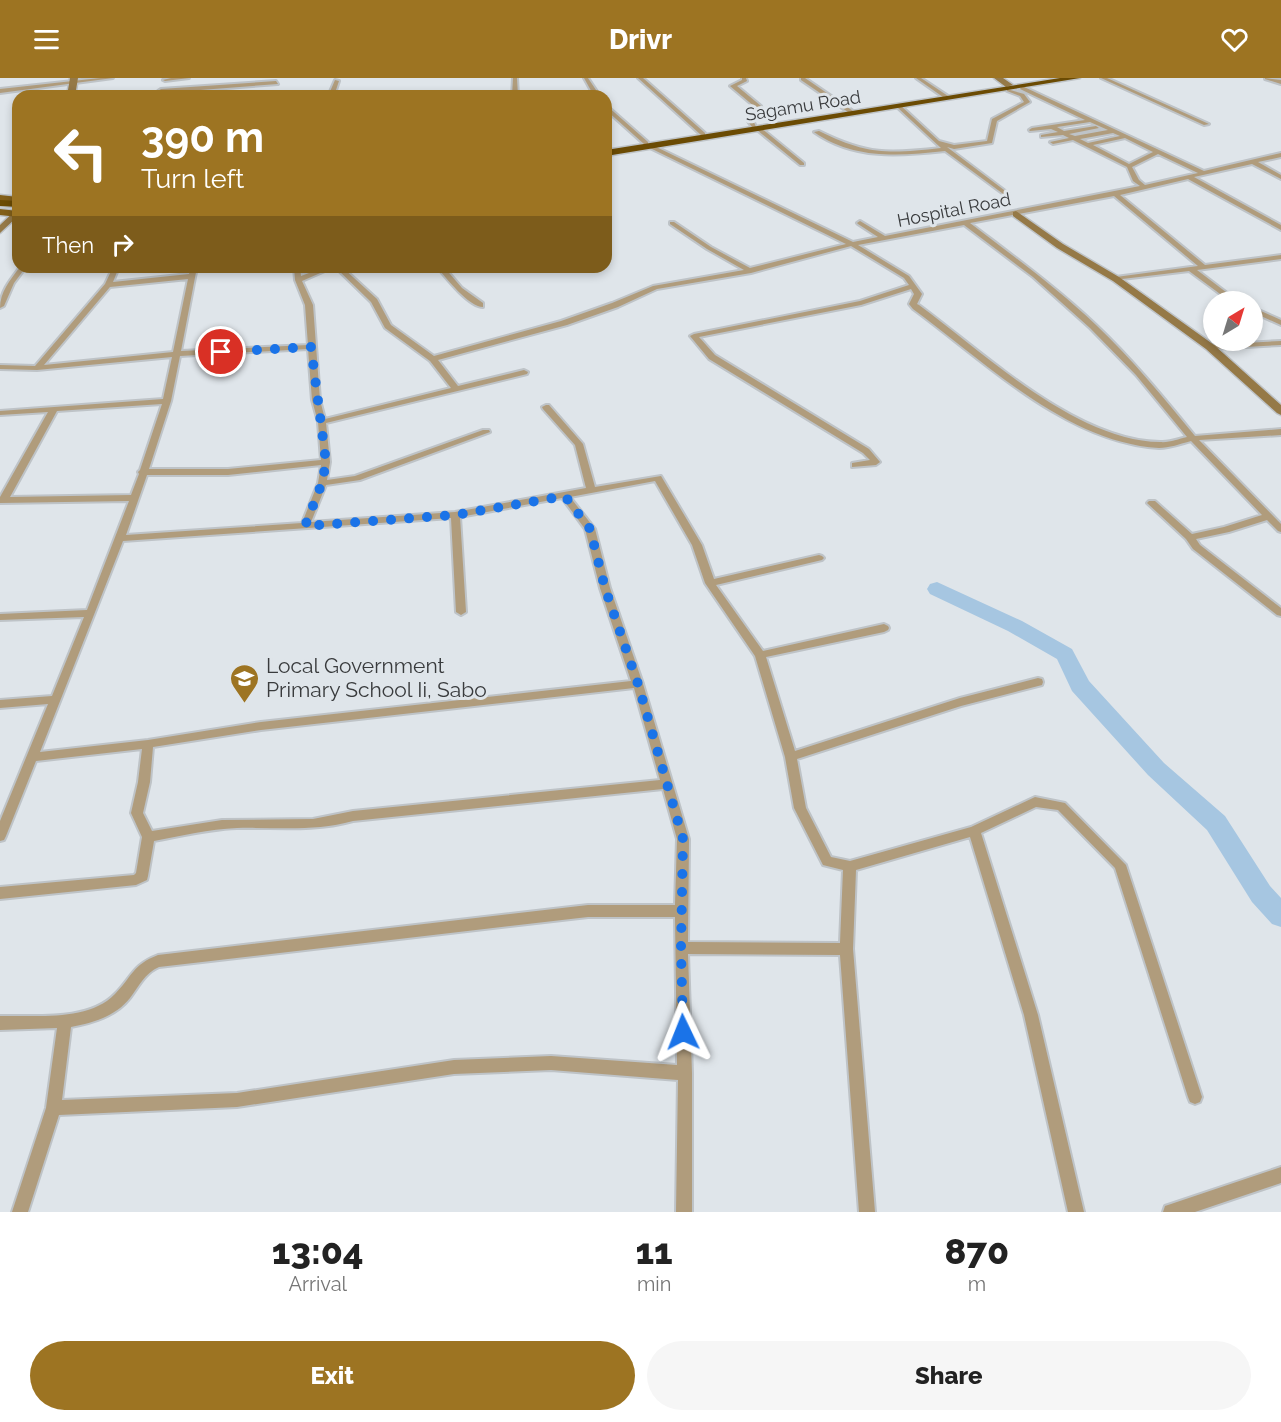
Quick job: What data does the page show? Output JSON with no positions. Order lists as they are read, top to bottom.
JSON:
{
  "streets": {
    "highway": ["Sagamu Road"],
    "street": ["Hospital Road"]
  },
  "places": {
    "school or university": ["Local Government Primary School Ii, Sabo"]
  },
  "north": "top right",
  "page": {
    "header": "Drivr",
    "turn": ["390 m", "Turn left"],
    "then": "Then",
    "eta": [
      "13:04",
      "Arrival",
      "11",
      "min",
      "870",
      "m"
    ],
    "buttons": ["Exit", "Share"]
  }
}
